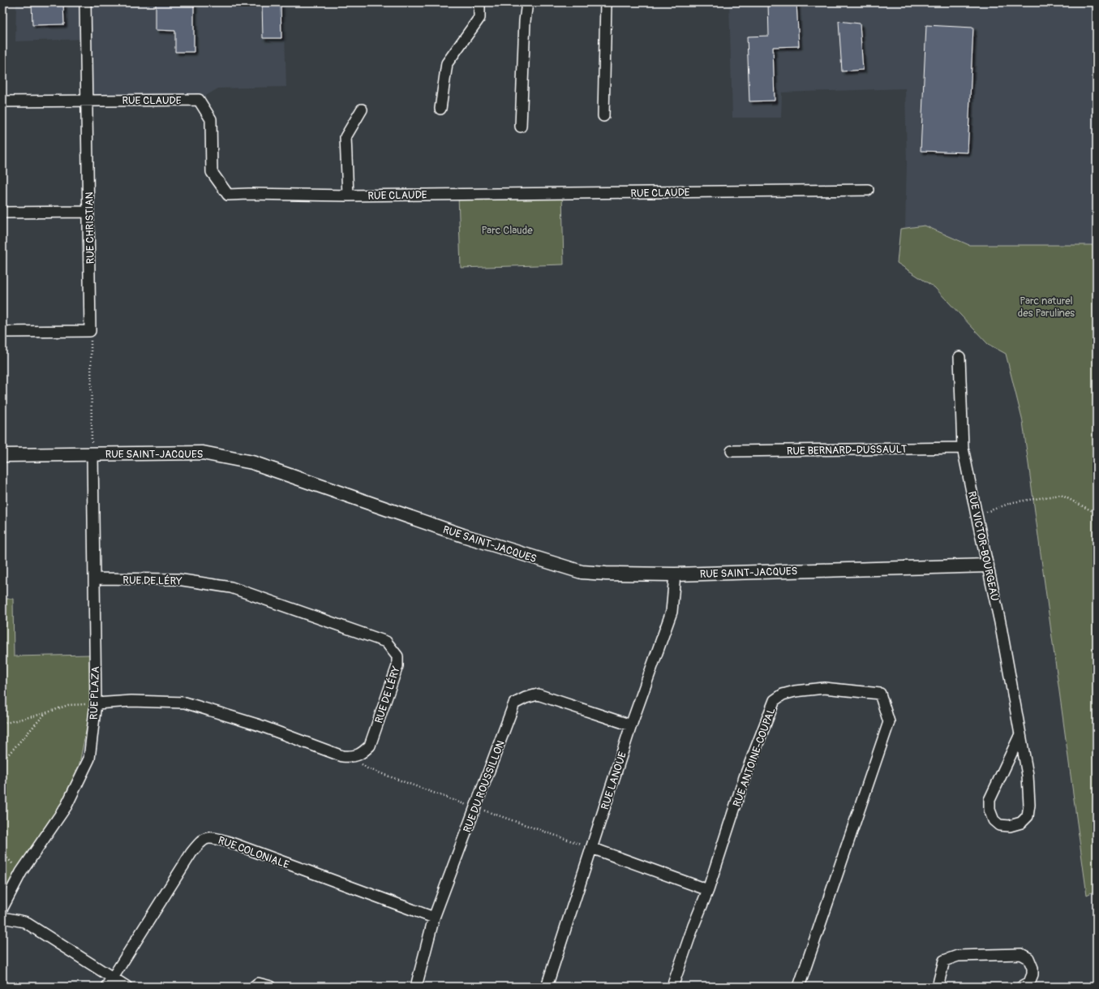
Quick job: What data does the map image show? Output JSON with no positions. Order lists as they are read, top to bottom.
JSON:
{
  "streets": {
    "street": [
      "RUE CLAUDE",
      "RUE CHRISTIAN",
      "RUE BERNARD-DUSSAULT",
      "RUE SAINT-JACQUES",
      "RUE VICTOR-BOURGEAU",
      "RUE DE LÉRY",
      "RUE PLAZA",
      "RUE ANTOINE-COUPAL",
      "RUE LANOUE",
      "RUE DU ROUSSILLON",
      "RUE COLONIALE"
    ]
  },
  "crossings": [
    ["RUE CLAUDE", "RUE CHRISTIAN"],
    ["RUE BERNARD-DUSSAULT", "RUE VICTOR-BOURGEAU"],
    ["RUE SAINT-JACQUES", "RUE VICTOR-BOURGEAU"],
    ["RUE SAINT-JACQUES", "RUE PLAZA"],
    ["RUE SAINT-JACQUES", "RUE LANOUE"],
    ["RUE DE LÉRY", "RUE PLAZA"],
    ["RUE LANOUE", "RUE DU ROUSSILLON"],
    ["RUE DU ROUSSILLON", "RUE COLONIALE"]
  ],
  "parks": ["Parc Claude", "Parc naturel des Parulines"]
}
